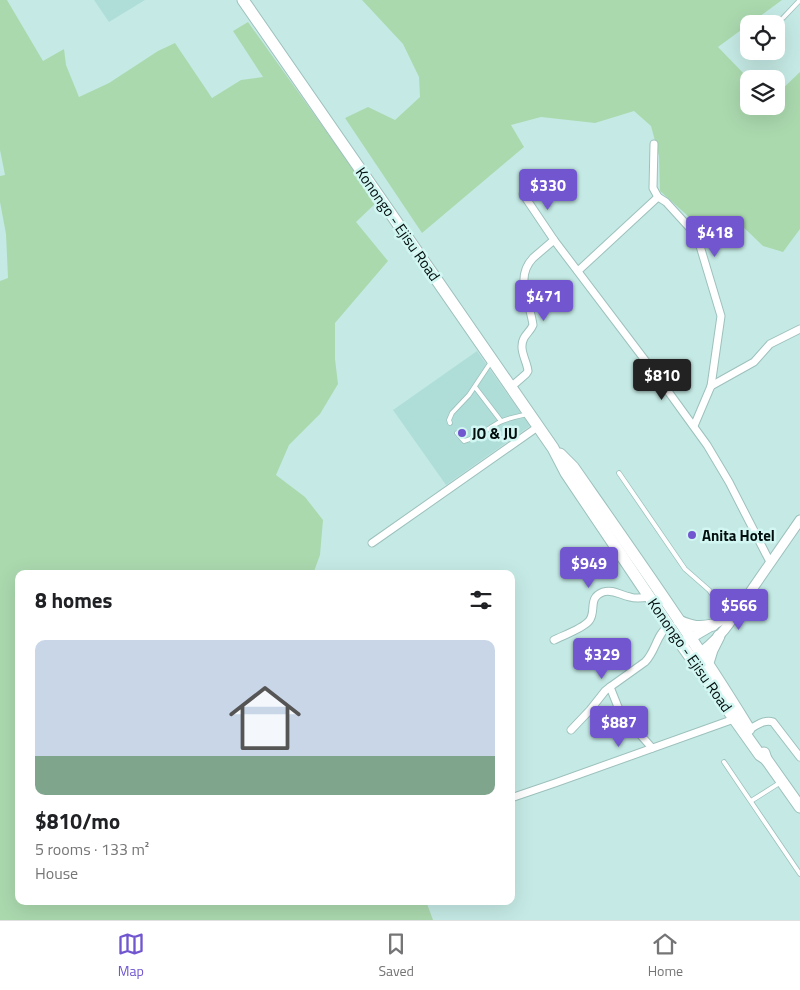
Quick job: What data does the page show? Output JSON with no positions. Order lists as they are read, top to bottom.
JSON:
{
  "streets": {
    "highway": ["Konongo - Ejisu Road"]
  },
  "places": ["JO & JU", "Anita Hotel"],
  "page": {
    "price": [
      "$330",
      "$418",
      "$471",
      "$810",
      "$949",
      "$566",
      "$329",
      "$887"
    ],
    "heading": "8 homes",
    "list": [
      {
        "name": "$810/mo",
        "note": "5 rooms · 133 m² · House"
      }
    ],
    "tabs": ["Map", "Saved", "Home"]
  }
}
